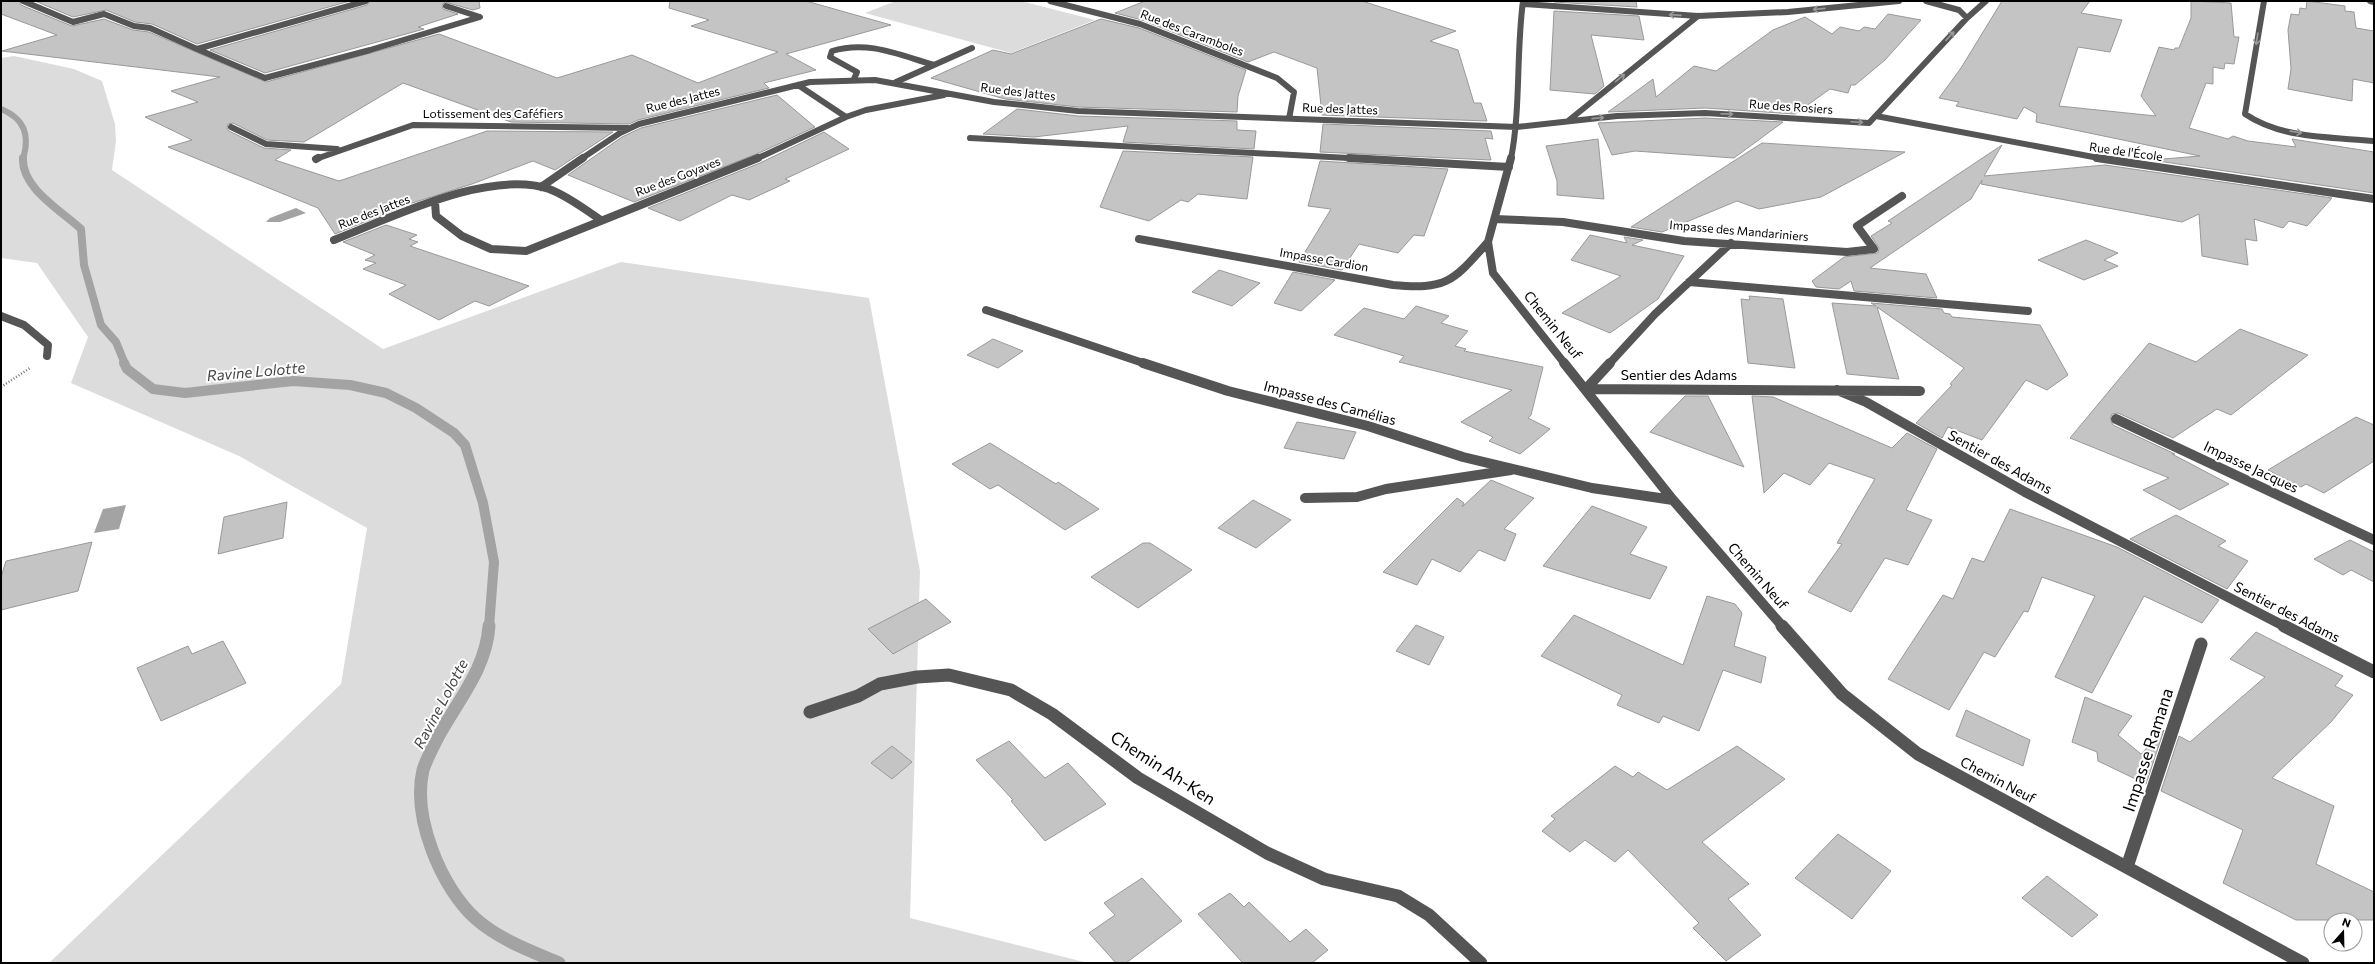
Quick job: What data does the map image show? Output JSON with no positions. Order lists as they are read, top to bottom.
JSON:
{
  "streets": {
    "street": [
      "Rue des Caramboles",
      "Rue des Jattes",
      "Rue des Rosiers",
      "Lotissement des Caféfiers",
      "Rue de l'École",
      "Rue des Goyaves",
      "Impasse des Mandariniers",
      "Impasse Cardion",
      "Chemin Neuf",
      "Sentier des Adams",
      "Impasse des Camélias",
      "Impasse Jacques",
      "Impasse Ramana",
      "Chemin Ah-Ken"
    ]
  },
  "crossings": [
    ["Rue des Caramboles", "Rue des Jattes"],
    ["Rue des Jattes", "Rue des Rosiers"],
    ["Rue des Jattes", "Lotissement des Caféfiers"],
    ["Rue des Jattes", "Rue des Goyaves"],
    ["Rue des Jattes", "Chemin Neuf"],
    ["Rue des Rosiers", "Rue de l'École"],
    ["Rue des Rosiers", "Chemin Neuf"],
    ["Impasse des Mandariniers", "Chemin Neuf"],
    ["Impasse Cardion", "Chemin Neuf"],
    ["Chemin Neuf", "Sentier des Adams"],
    ["Chemin Neuf", "Impasse des Camélias"],
    ["Chemin Neuf", "Impasse Ramana"]
  ],
  "water": ["Ravine Lolotte"],
  "north": "top"
}
